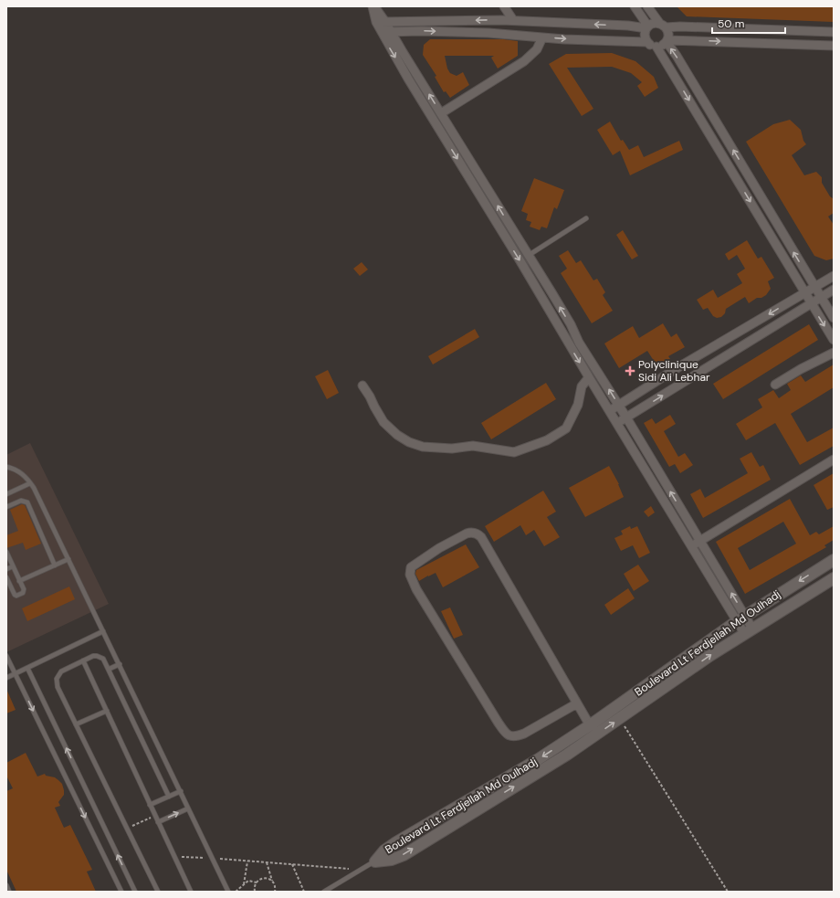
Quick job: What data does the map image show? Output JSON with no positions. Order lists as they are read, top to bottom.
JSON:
{
  "streets": {
    "street": ["Boulevard Lt Ferdjellah Md Oulhadj"]
  },
  "places": {
    "health": ["Polyclinique Sidi Ali Lebhar"]
  },
  "scale_bar": "50 m"
}
